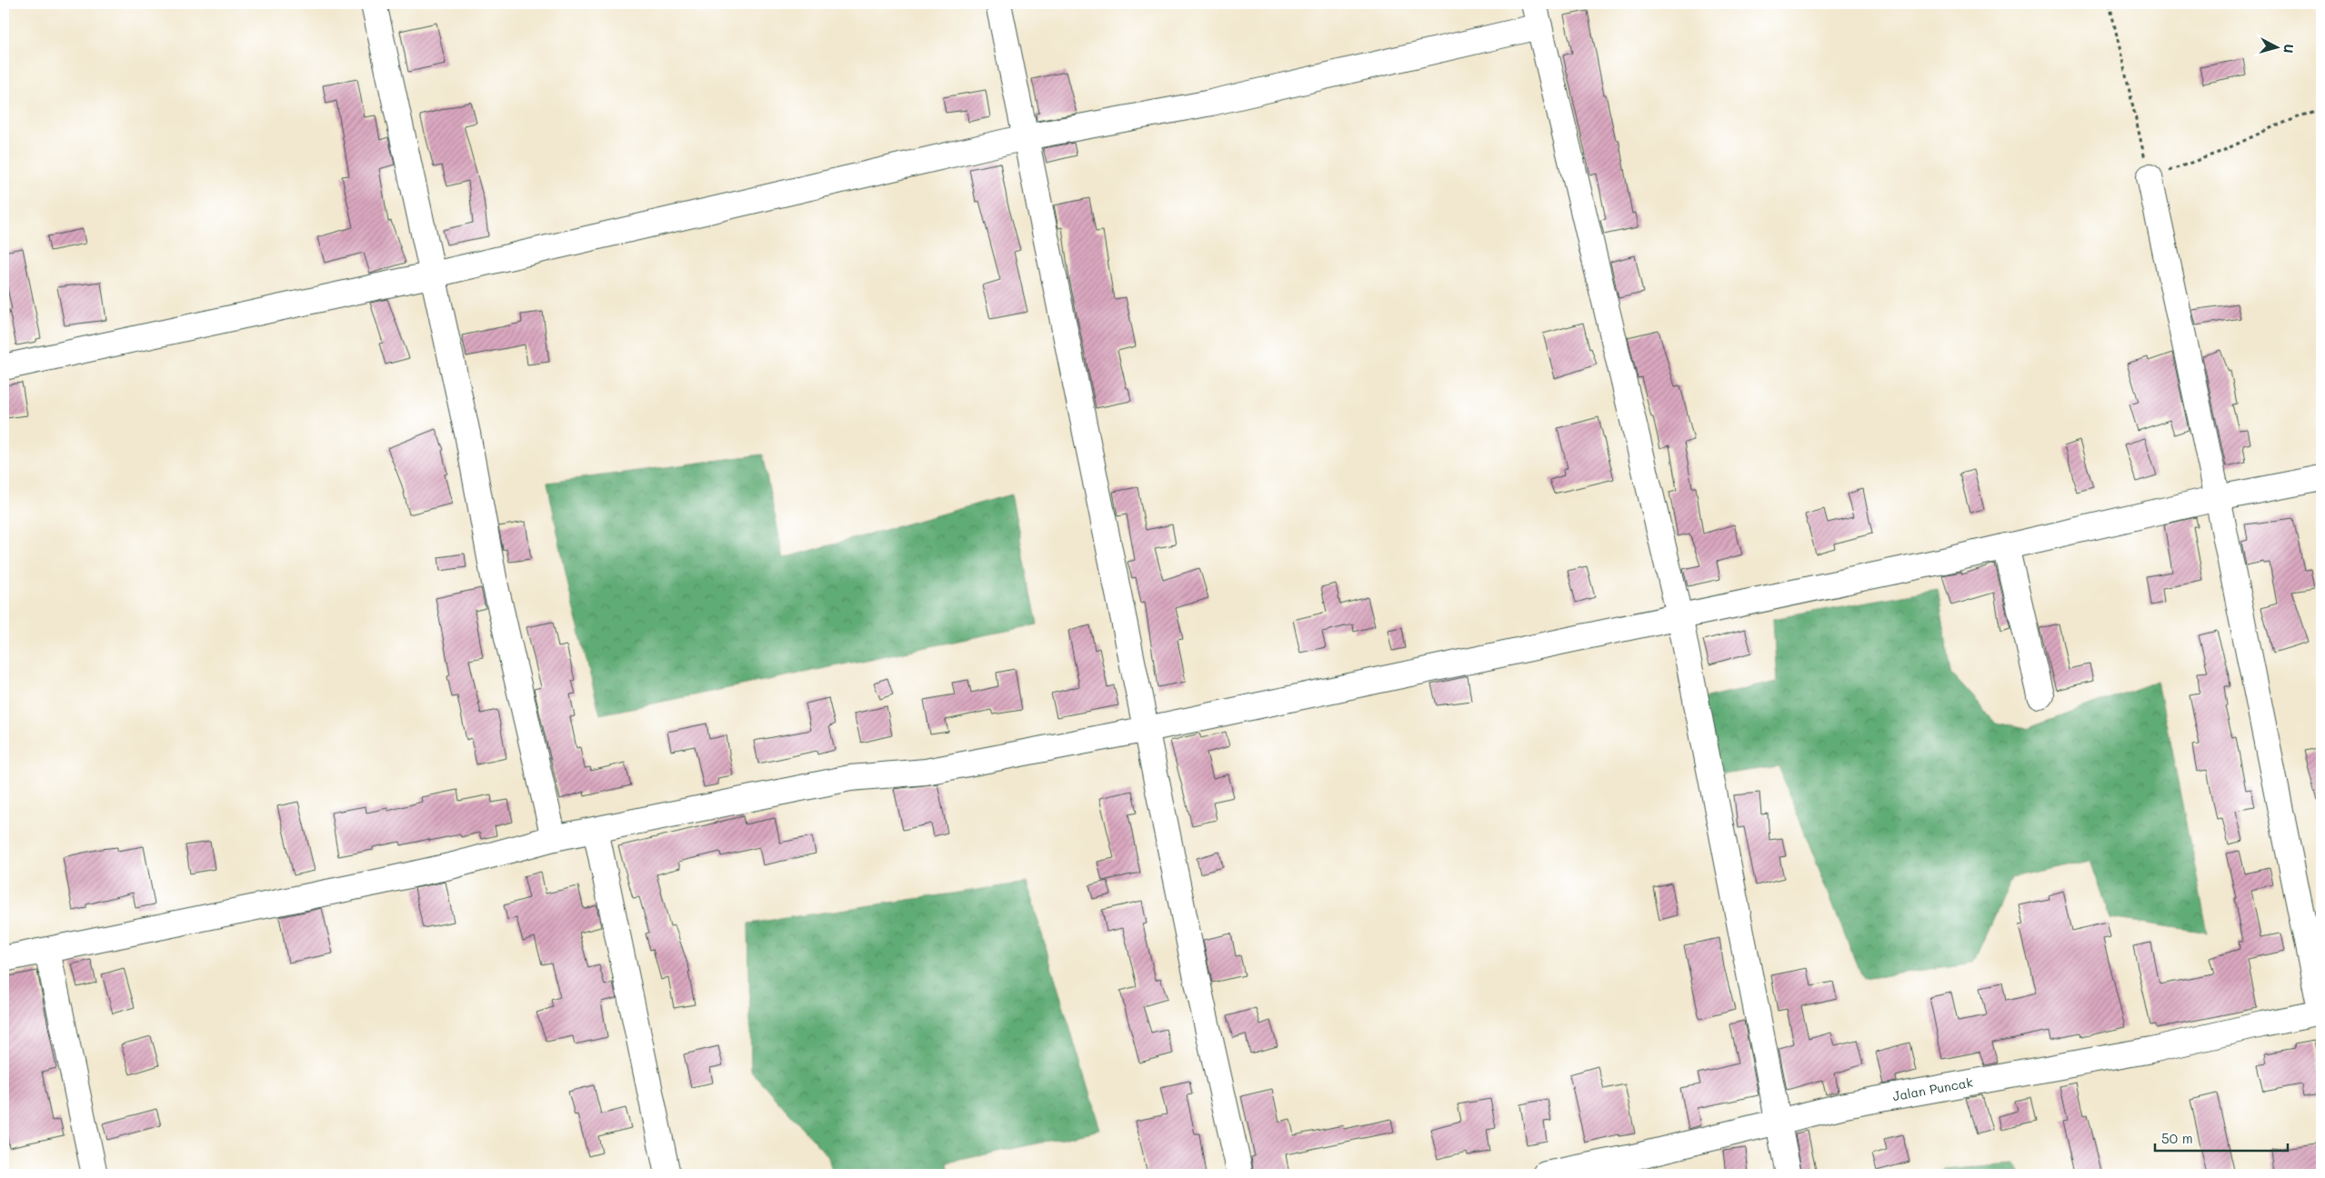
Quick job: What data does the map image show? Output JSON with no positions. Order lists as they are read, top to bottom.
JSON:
{
  "streets": {
    "street": ["Jalan Puncak"]
  },
  "scale_bar": "50 m",
  "north": "right"
}
